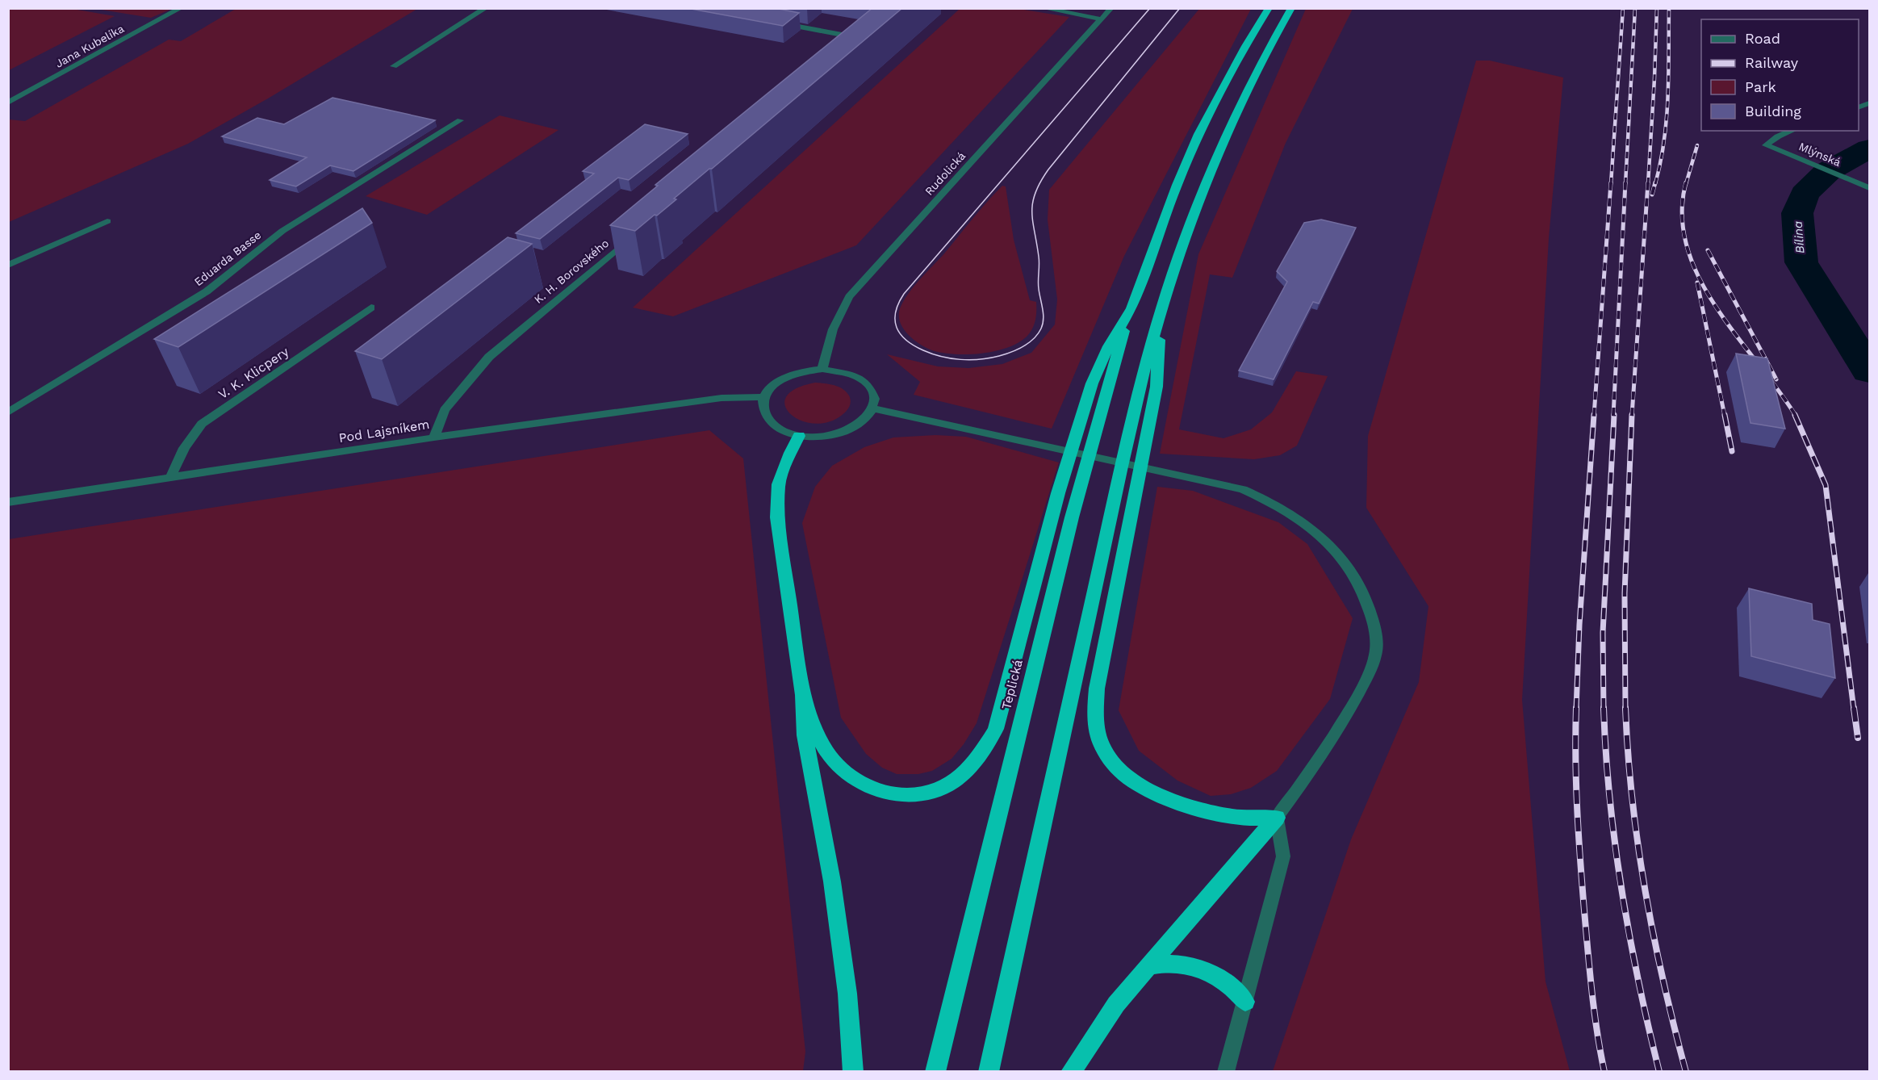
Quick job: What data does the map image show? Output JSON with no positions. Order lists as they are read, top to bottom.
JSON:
{
  "streets": {
    "highway": ["Teplická"],
    "street": [
      "Jana Kubelíka",
      "Mlýnská",
      "Rudolická",
      "Eduarda Basse",
      "K. H. Borovského",
      "V. K. Klicpery",
      "Pod Lajsníkem"
    ]
  },
  "crossings": [
    ["Rudolická", "Pod Lajsníkem"],
    ["K. H. Borovského", "Pod Lajsníkem"],
    ["V. K. Klicpery", "Pod Lajsníkem"]
  ],
  "water": ["Bílina"],
  "legend": [
    "Road",
    "Railway",
    "Park",
    "Building"
  ]
}
